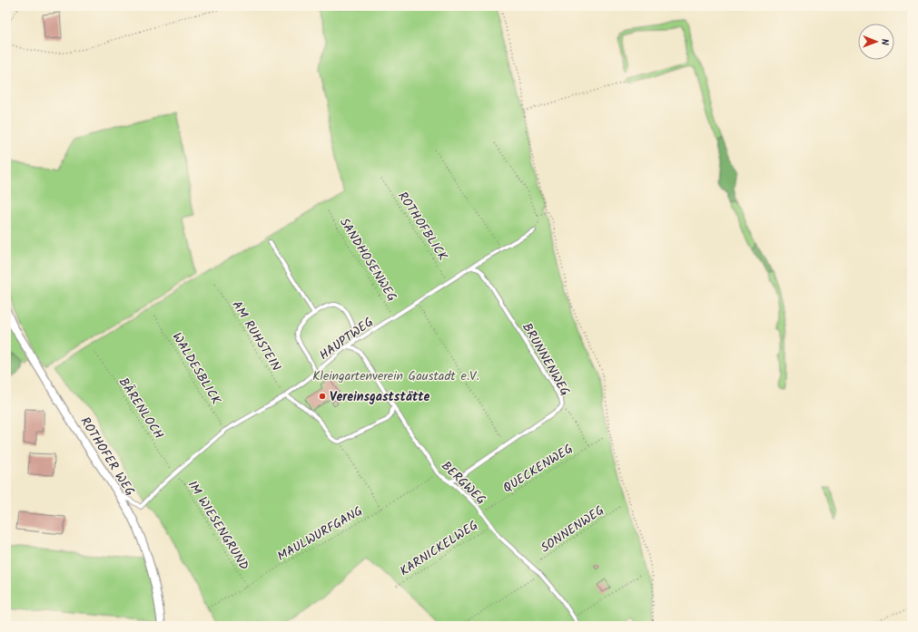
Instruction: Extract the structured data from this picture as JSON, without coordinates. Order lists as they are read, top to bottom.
{
  "streets": {
    "street": ["ROTHOFER WEG"],
    "lane": ["HAUPTWEG", "BRUNNENWEG", "BERGWEG"],
    "path": [
      "ROTHOFBLICK",
      "SANDHOSENWEG",
      "AM RUHSTEIN",
      "WALDESBLICK",
      "BÄRENLOCH",
      "QUECKENWEG",
      "IM WIESENGRUND",
      "SONNENWEG",
      "MAULWURFGANG",
      "KARNICKELWEG"
    ]
  },
  "crossings": [
    ["ROTHOFBLICK", "HAUPTWEG"],
    ["SANDHOSENWEG", "HAUPTWEG"],
    ["AM RUHSTEIN", "HAUPTWEG"],
    ["HAUPTWEG", "BRUNNENWEG"],
    ["HAUPTWEG", "WALDESBLICK"],
    ["HAUPTWEG", "BÄRENLOCH"],
    ["HAUPTWEG", "ROTHOFER WEG"],
    ["HAUPTWEG", "BERGWEG"],
    ["HAUPTWEG", "IM WIESENGRUND"],
    ["BRUNNENWEG", "BERGWEG"],
    ["BÄRENLOCH", "IM WIESENGRUND"],
    ["QUECKENWEG", "BERGWEG"],
    ["BERGWEG", "SONNENWEG"],
    ["BERGWEG", "MAULWURFGANG"],
    ["BERGWEG", "KARNICKELWEG"],
    ["IM WIESENGRUND", "MAULWURFGANG"]
  ],
  "parks": ["Kleingartenverein Gaustadt e.V."],
  "places": ["Vereinsgaststätte"],
  "north": "right"
}
